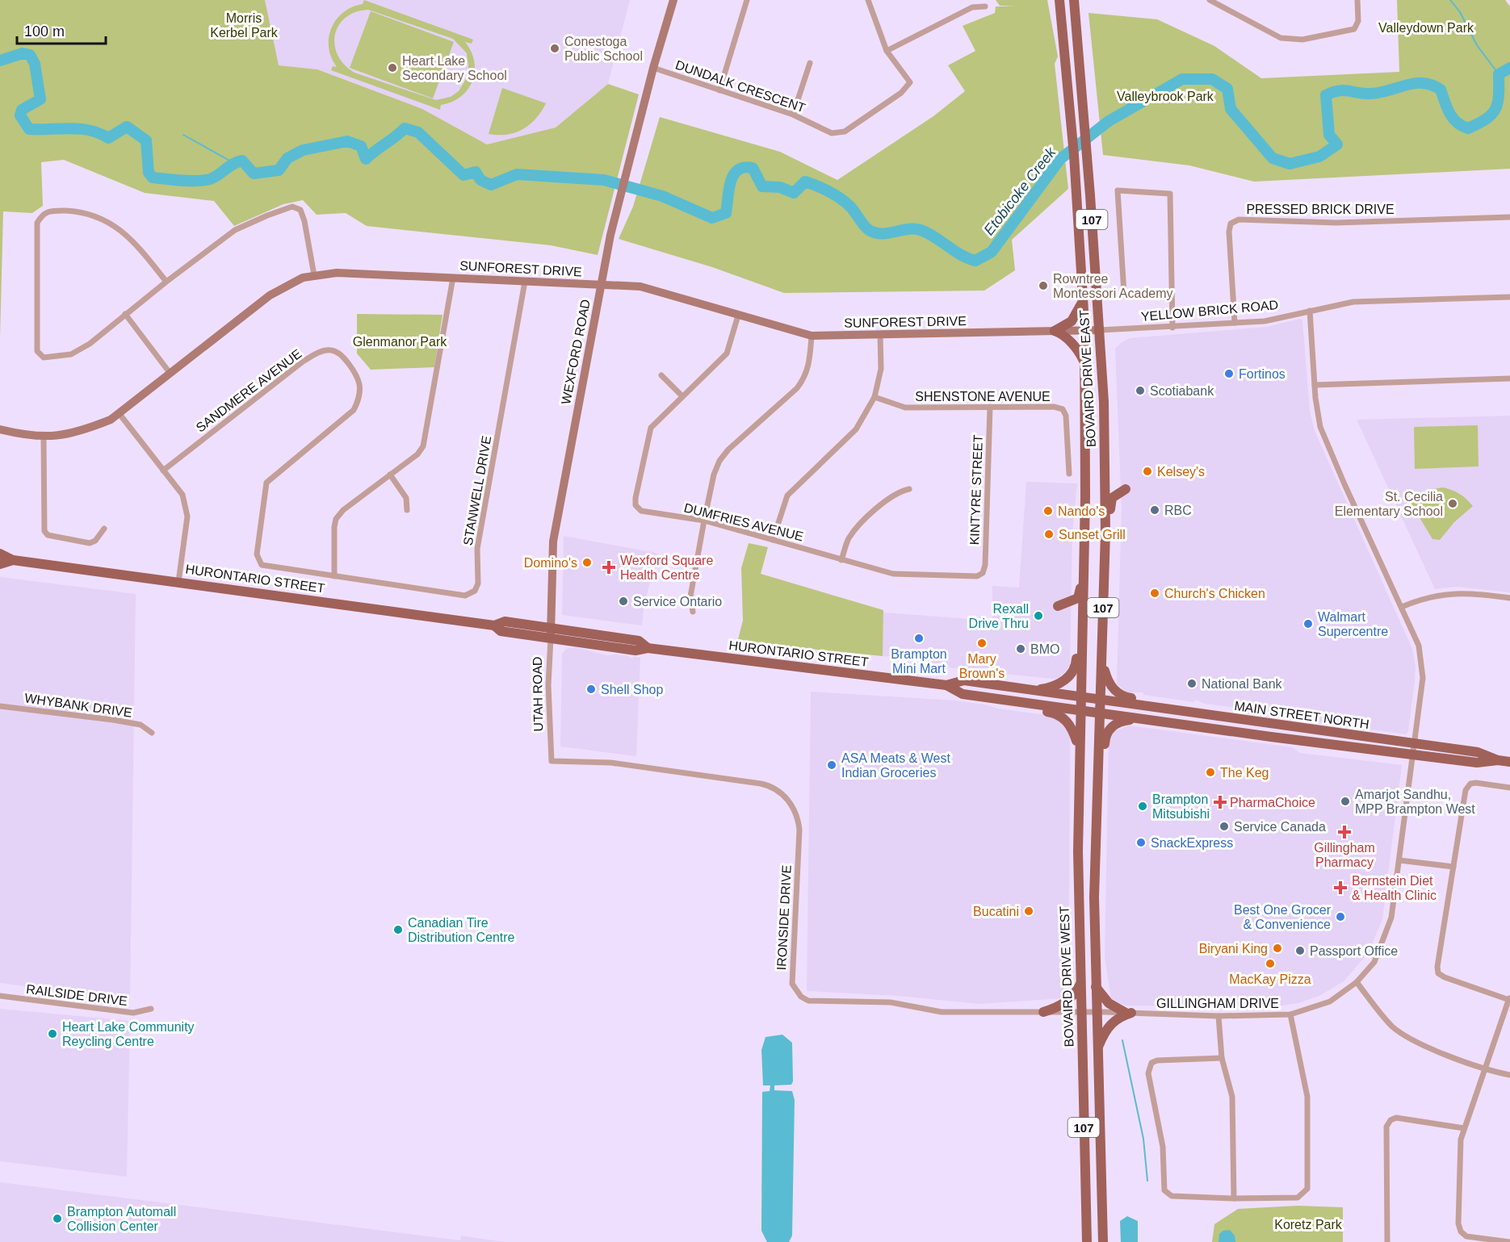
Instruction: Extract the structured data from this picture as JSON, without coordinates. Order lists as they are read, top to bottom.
{
  "streets": {
    "main road": [
      "107",
      "BOVAIRD DRIVE EAST",
      "HURONTARIO STREET",
      "MAIN STREET NORTH",
      "BOVAIRD DRIVE WEST"
    ],
    "street": [
      "DUNDALK CRESCENT",
      "PRESSED BRICK DRIVE",
      "SUNFOREST DRIVE",
      "YELLOW BRICK ROAD",
      "WEXFORD ROAD",
      "SANDMERE AVENUE",
      "SHENSTONE AVENUE",
      "KINTYRE STREET",
      "STANWELL DRIVE",
      "DUMFRIES AVENUE",
      "UTAH ROAD",
      "WHYBANK DRIVE",
      "IRONSIDE DRIVE",
      "RAILSIDE DRIVE",
      "GILLINGHAM DRIVE"
    ]
  },
  "crossings": [
    ["DUNDALK CRESCENT", "WEXFORD ROAD"],
    ["PRESSED BRICK DRIVE", "YELLOW BRICK ROAD"],
    ["107", "BOVAIRD DRIVE EAST"],
    ["107", "HURONTARIO STREET"],
    ["107", "MAIN STREET NORTH"],
    ["107", "BOVAIRD DRIVE WEST"],
    ["107", "GILLINGHAM DRIVE"],
    ["SUNFOREST DRIVE", "YELLOW BRICK ROAD"],
    ["SUNFOREST DRIVE", "WEXFORD ROAD"],
    ["SUNFOREST DRIVE", "BOVAIRD DRIVE EAST"],
    ["SUNFOREST DRIVE", "STANWELL DRIVE"],
    ["SUNFOREST DRIVE", "DUMFRIES AVENUE"],
    ["YELLOW BRICK ROAD", "BOVAIRD DRIVE EAST"],
    ["YELLOW BRICK ROAD", "GILLINGHAM DRIVE"],
    ["WEXFORD ROAD", "HURONTARIO STREET"],
    ["WEXFORD ROAD", "UTAH ROAD"],
    ["BOVAIRD DRIVE EAST", "HURONTARIO STREET"],
    ["BOVAIRD DRIVE EAST", "MAIN STREET NORTH"],
    ["SANDMERE AVENUE", "STANWELL DRIVE"],
    ["SHENSTONE AVENUE", "KINTYRE STREET"],
    ["KINTYRE STREET", "DUMFRIES AVENUE"],
    ["HURONTARIO STREET", "UTAH ROAD"],
    ["HURONTARIO STREET", "MAIN STREET NORTH"],
    ["HURONTARIO STREET", "BOVAIRD DRIVE WEST"],
    ["UTAH ROAD", "IRONSIDE DRIVE"],
    ["MAIN STREET NORTH", "GILLINGHAM DRIVE"],
    ["IRONSIDE DRIVE", "BOVAIRD DRIVE WEST"],
    ["IRONSIDE DRIVE", "GILLINGHAM DRIVE"],
    ["BOVAIRD DRIVE WEST", "GILLINGHAM DRIVE"]
  ],
  "water": ["Etobicoke Creek"],
  "parks": [
    "Morris Kerbel Park",
    "Valleydown Park",
    "Valleybrook Park",
    "Glenmanor Park",
    "Koretz Park"
  ],
  "places": {
    "other": [
      "Conestoga Public School",
      "Heart Lake Secondary School",
      "Rowntree Montessori Academy",
      "Fortinos",
      "Scotiabank",
      "Kelsey's",
      "St. Cecilia Elementary School",
      "RBC",
      "Nando's",
      "Sunset Grill",
      "Domino's",
      "Church's Chicken",
      "Service Ontario",
      "Rexall Drive Thru",
      "Walmart Supercentre",
      "Brampton Mini Mart",
      "Mary Brown's",
      "BMO",
      "National Bank",
      "Shell Shop",
      "ASA Meats & West Indian Groceries",
      "The Keg",
      "Amarjot Sandhu, MPP Brampton West",
      "Brampton Mitsubishi",
      "Service Canada",
      "SnackExpress",
      "Bucatini",
      "Best One Grocer & Convenience",
      "Canadian Tire Distribution Centre",
      "Biryani King",
      "Passport Office",
      "MacKay Pizza",
      "Heart Lake Community Reycling Centre",
      "Brampton Automall Collision Center"
    ],
    "health": [
      "Wexford Square Health Centre",
      "PharmaChoice",
      "Gillingham Pharmacy",
      "Bernstein Diet & Health Clinic"
    ]
  },
  "scale_bar": "100 m"
}
